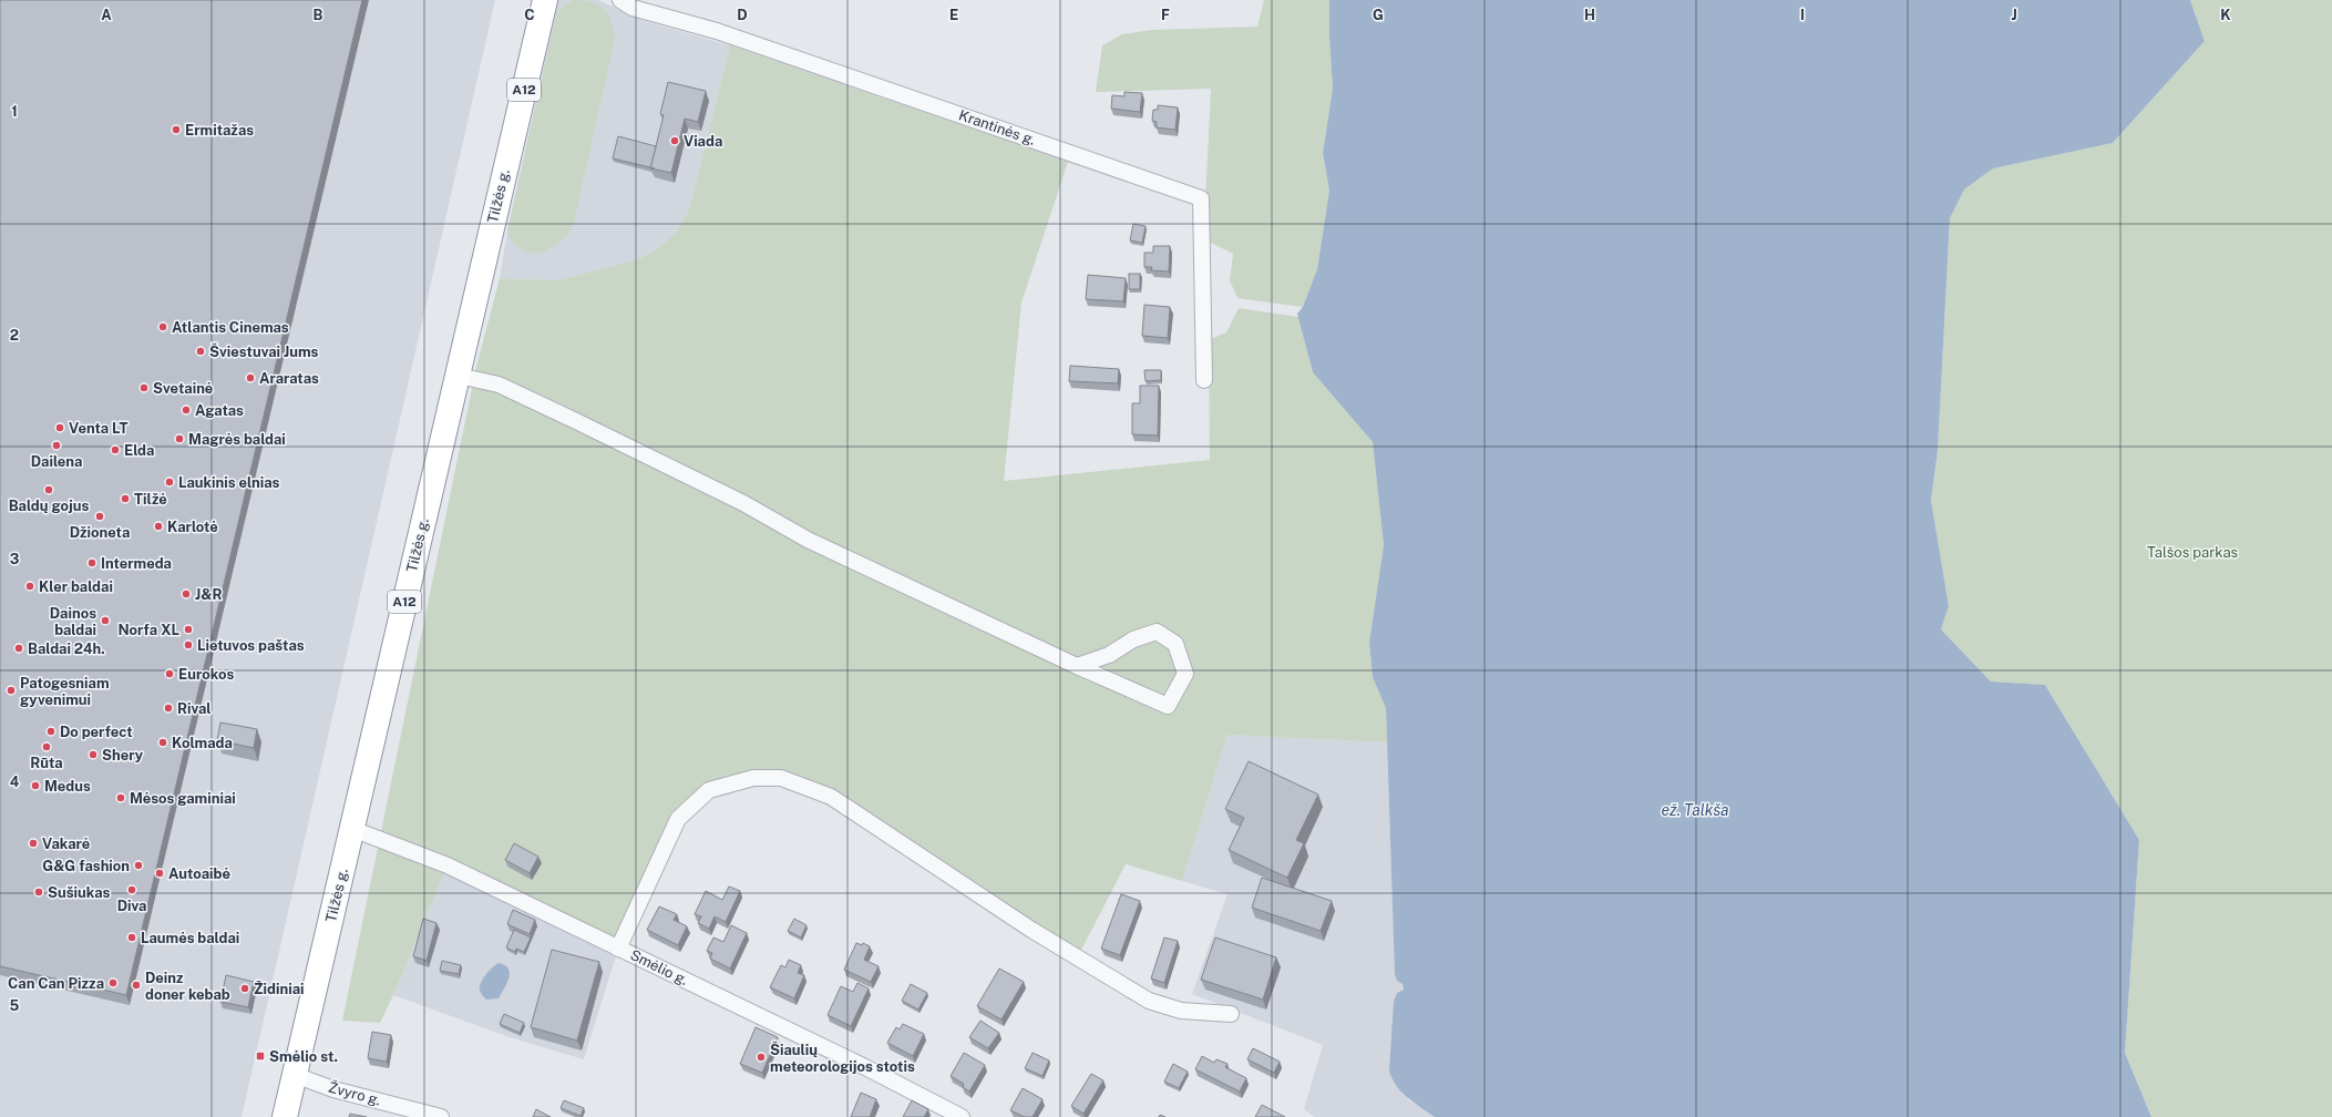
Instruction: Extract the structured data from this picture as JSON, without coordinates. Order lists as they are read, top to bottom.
{
  "streets": {
    "highway": ["A12", "Tilžės g."],
    "street": ["Krantinės g.", "Smėlio g.", "Žvyro g."]
  },
  "crossings": [
    ["Tilžės g.", "Smėlio g."],
    ["Tilžės g.", "Žvyro g."]
  ],
  "water": ["ež. Talkša"],
  "parks": ["Talšos parkas"],
  "places": {
    "other": [
      "Ermitažas",
      "Viada",
      "Atlantis Cinemas",
      "Šviestuvai Jums",
      "Araratas",
      "Svetainė",
      "Agatas",
      "Venta LT",
      "Magrės baldai",
      "Dailena",
      "Elda",
      "Laukinis elnias",
      "Baldų gojus",
      "Tilžė",
      "Džioneta",
      "Karlotė",
      "Intermeda",
      "Kler baldai",
      "J&R",
      "Dainos baldai",
      "Norfa XL",
      "Lietuvos paštas",
      "Baldai 24h.",
      "Eurokos",
      "Patogesniam gyvenimui",
      "Rival",
      "Do perfect",
      "Kolmada",
      "Rūta",
      "Shery",
      "Medus",
      "Mėsos gaminiai",
      "Vakarė",
      "G&G fashion",
      "Autoaibė",
      "Diva",
      "Sušiukas",
      "Laumės baldai",
      "Can Can Pizza",
      "Deinz doner kebab",
      "Židiniai",
      "Šiaulių meteorologijos stotis"
    ],
    "transit": ["Smėlio st."]
  },
  "grid": {
    "columns": [
      "A",
      "B",
      "C",
      "D",
      "E",
      "F",
      "G",
      "H",
      "I",
      "J",
      "K"
    ],
    "rows": [
      "1",
      "2",
      "3",
      "4",
      "5"
    ]
  }
}
